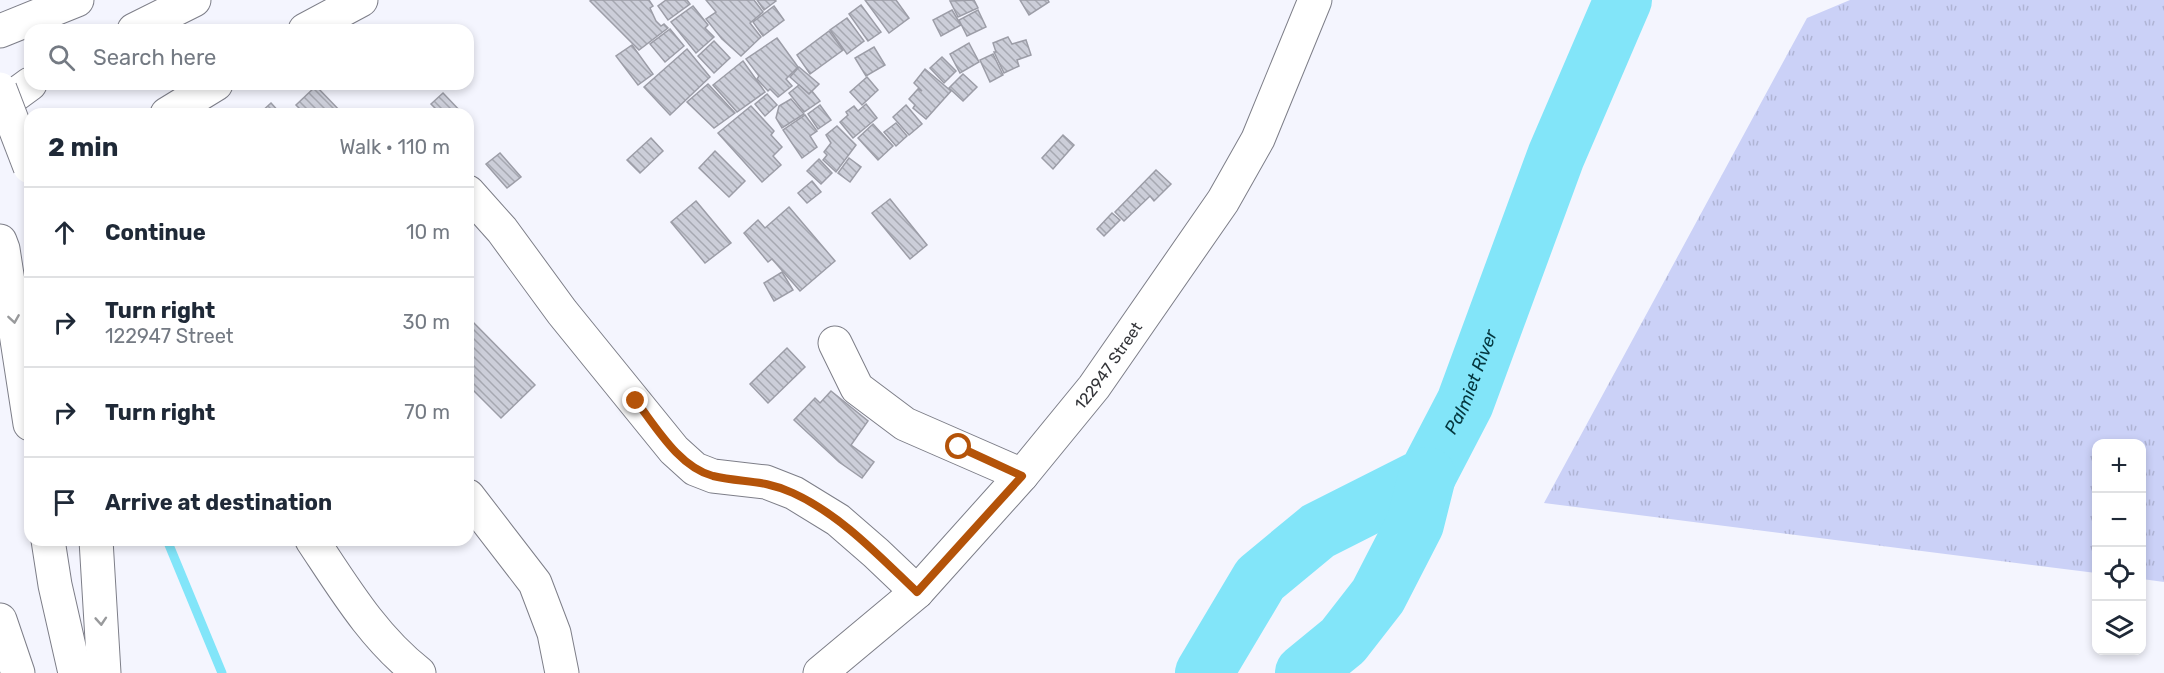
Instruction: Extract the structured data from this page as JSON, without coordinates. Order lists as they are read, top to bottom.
{
  "streets": {
    "main road": ["122947 Street"]
  },
  "water": ["Palmiet River"],
  "page": {
    "search": "Search here",
    "heading": ["2 min", "Walk · 110 m"],
    "list": [
      ["Continue", "10 m"],
      ["Turn right", "122947 Street", "30 m"],
      ["Turn right", "70 m"],
      "Arrive at destination"
    ],
    "map_buttons": ["+", "−"]
  }
}
